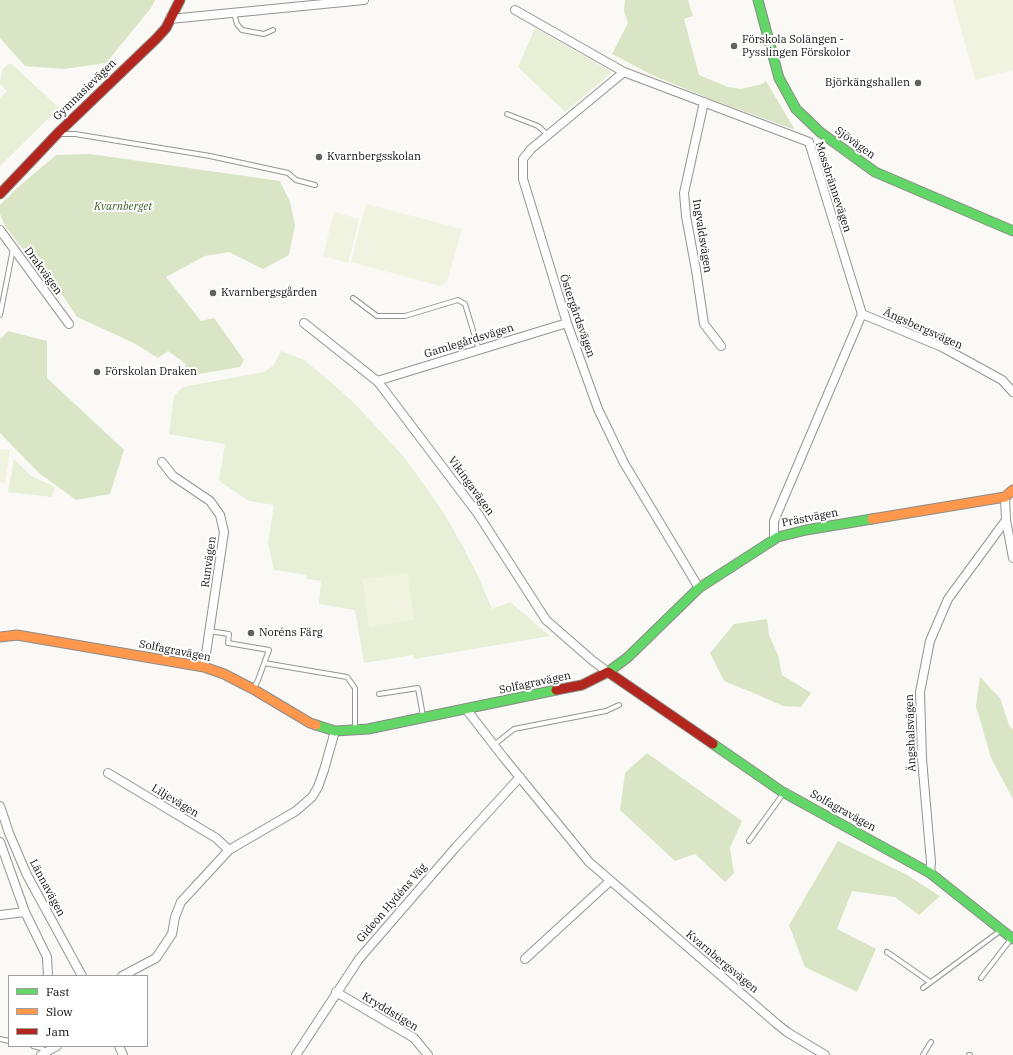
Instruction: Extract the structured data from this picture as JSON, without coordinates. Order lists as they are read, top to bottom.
{
  "streets": {
    "street": [
      "Gymnasievägen",
      "Sjövägen",
      "Mossbrännevägen",
      "Ingvaldsvägen",
      "Drakvägen",
      "Östergårdsvägen",
      "Ängsbergsvägen",
      "Gamlegårdsvägen",
      "Vikingavägen",
      "Prästvägen",
      "Runvägen",
      "Solfagravägen",
      "Ängshalsvägen",
      "Liljevägen",
      "Lännavägen",
      "Gideon Hydéns Väg",
      "Kvarnbergsvägen",
      "Kryddstigen"
    ]
  },
  "crossings": [
    ["Mossbrännevägen", "Ingvaldsvägen"],
    ["Mossbrännevägen", "Östergårdsvägen"],
    ["Mossbrännevägen", "Ängsbergsvägen"],
    ["Östergårdsvägen", "Gamlegårdsvägen"],
    ["Östergårdsvägen", "Prästvägen"],
    ["Gamlegårdsvägen", "Vikingavägen"],
    ["Vikingavägen", "Prästvägen"],
    ["Vikingavägen", "Solfagravägen"],
    ["Prästvägen", "Solfagravägen"],
    ["Runvägen", "Solfagravägen"],
    ["Solfagravägen", "Ängshalsvägen"],
    ["Solfagravägen", "Kvarnbergsvägen"],
    ["Gideon Hydéns Väg", "Kvarnbergsvägen"],
    ["Gideon Hydéns Väg", "Kryddstigen"]
  ],
  "parks": ["Kvarnberget"],
  "places": [
    "Förskola Solängen - Pysslingen Förskolor",
    "Björkängshallen",
    "Kvarnbergsskolan",
    "Kvarnbergsgården",
    "Förskolan Draken",
    "Noréns Färg"
  ],
  "legend": ["Fast", "Slow", "Jam"]
}
